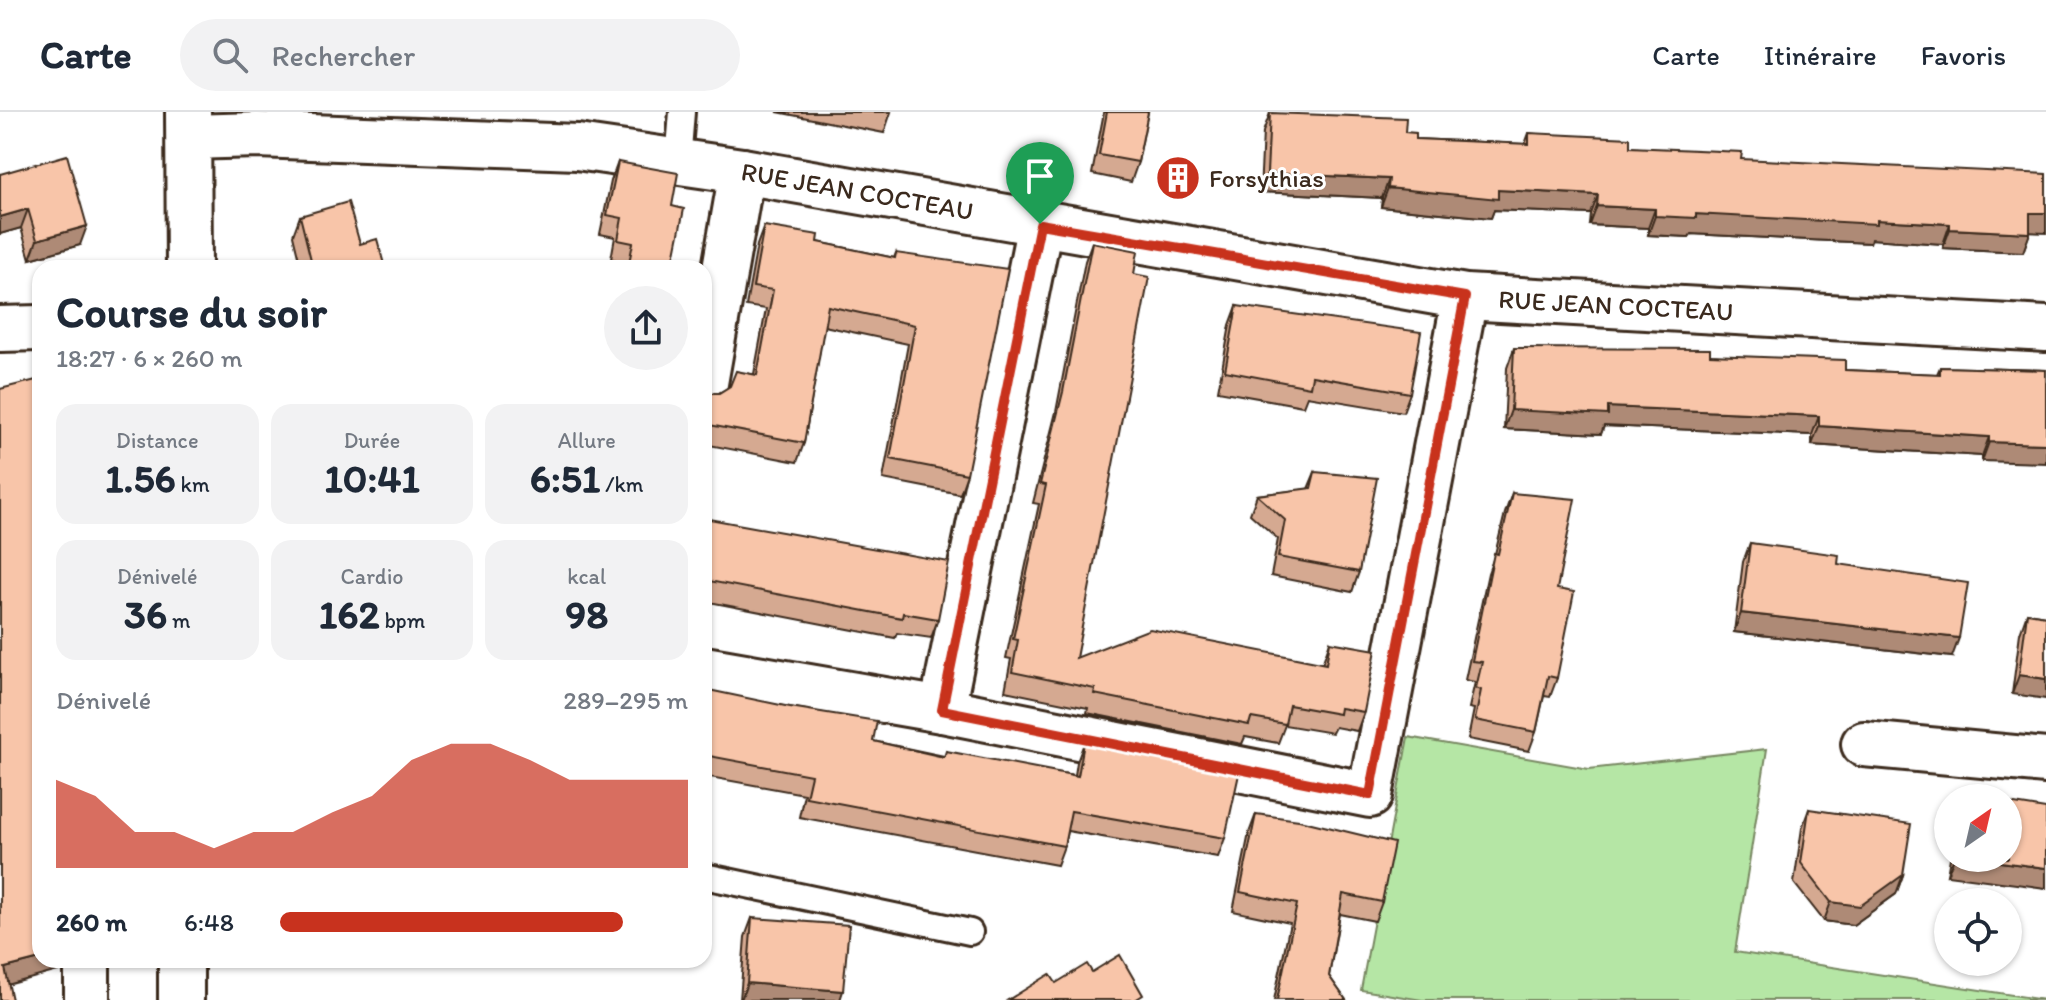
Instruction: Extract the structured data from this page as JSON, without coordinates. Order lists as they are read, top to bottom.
{
  "streets": {
    "street": ["RUE JEAN COCTEAU"]
  },
  "places": {
    "building": ["Forsythias"]
  },
  "north": "top right",
  "page": {
    "header": "Carte",
    "search": "Rechercher",
    "nav": ["Carte", "Itinéraire", "Favoris"],
    "heading": ["Course du soir", "18:27 · 6 × 260 m"],
    "stats": [
      ["Distance", "1.56 km"],
      ["Durée", "10:41"],
      ["Allure", "6:51 /km"],
      ["Dénivelé", "36 m"],
      ["Cardio", "162 bpm"],
      ["kcal", "98"]
    ],
    "chart": ["Dénivelé", "289–295 m"],
    "list": [
      {
        "name": "260 m",
        "note": "6:48"
      }
    ]
  }
}
